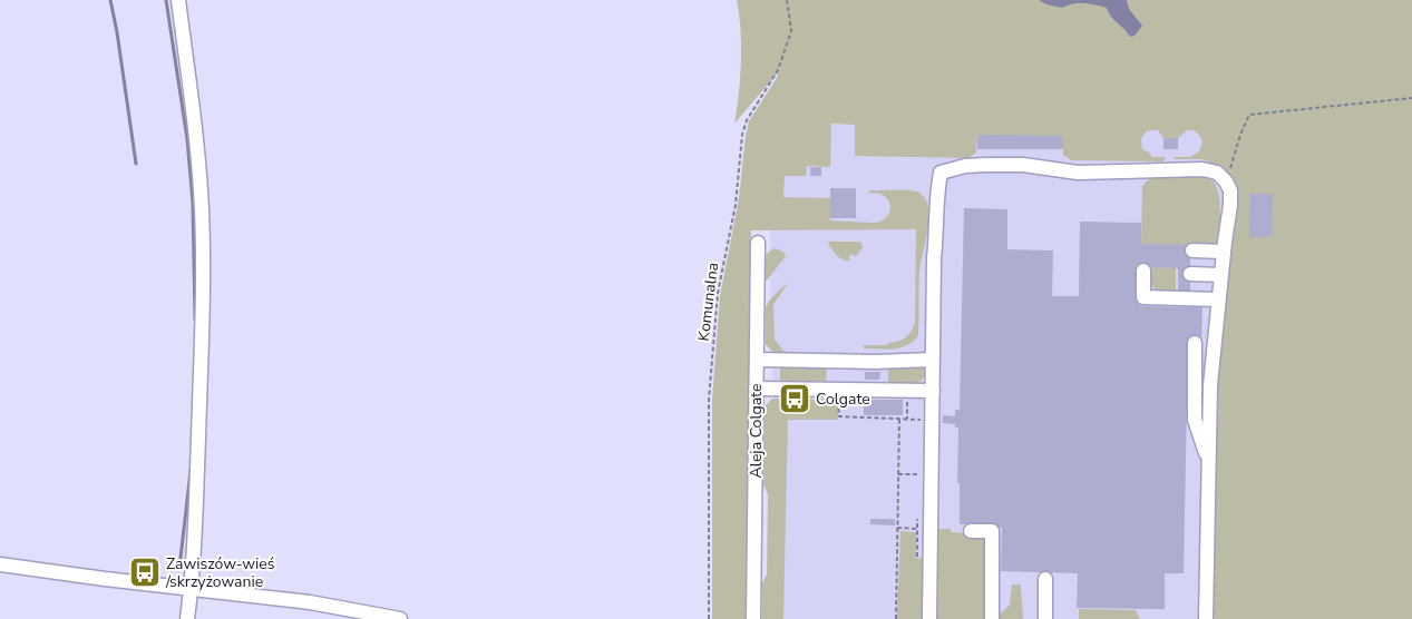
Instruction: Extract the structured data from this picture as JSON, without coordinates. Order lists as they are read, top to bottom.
{
  "streets": {
    "street": ["Aleja Colgate"],
    "path": ["Komunalna"]
  },
  "places": {
    "bus stop": ["Colgate", "Zawiszów-wieś /skrzyżowanie"]
  }
}
